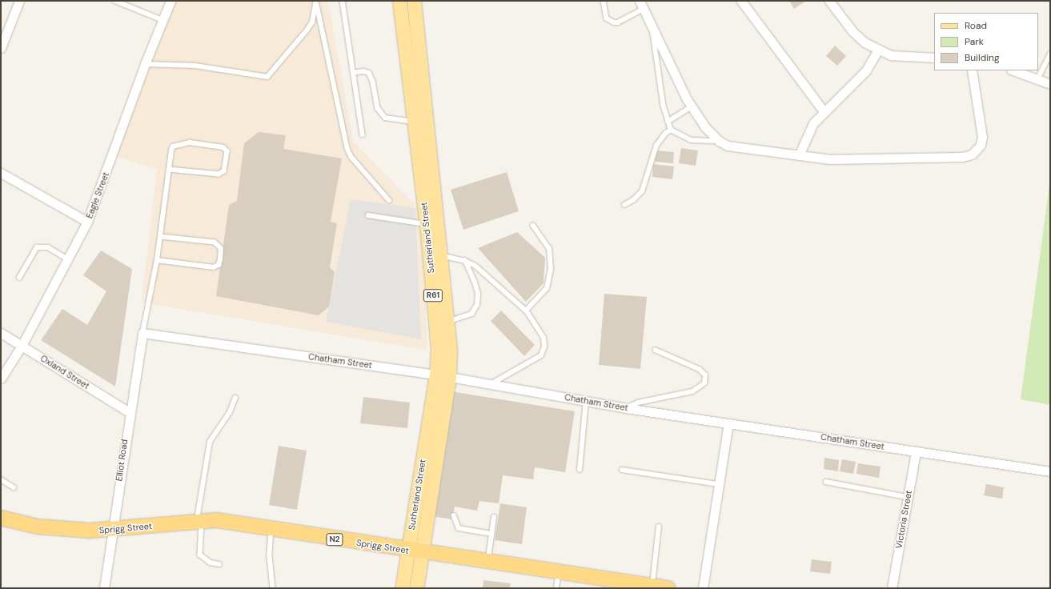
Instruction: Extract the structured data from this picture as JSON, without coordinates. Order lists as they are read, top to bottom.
{
  "streets": {
    "highway": ["Sprigg Street", "N2"],
    "main road": ["Sutherland Street", "R61"],
    "street": [
      "Eagle Street",
      "Chatham Street",
      "Oxland Street",
      "Elliot Road",
      "Victoria Street"
    ]
  },
  "crossings": [
    ["Eagle Street", "Oxland Street"],
    ["Sutherland Street", "Chatham Street"],
    ["Sutherland Street", "Sprigg Street"],
    ["Chatham Street", "Elliot Road"],
    ["Chatham Street", "Victoria Street"],
    ["Oxland Street", "Elliot Road"],
    ["Elliot Road", "Sprigg Street"]
  ],
  "legend": ["Road", "Park", "Building"]
}
